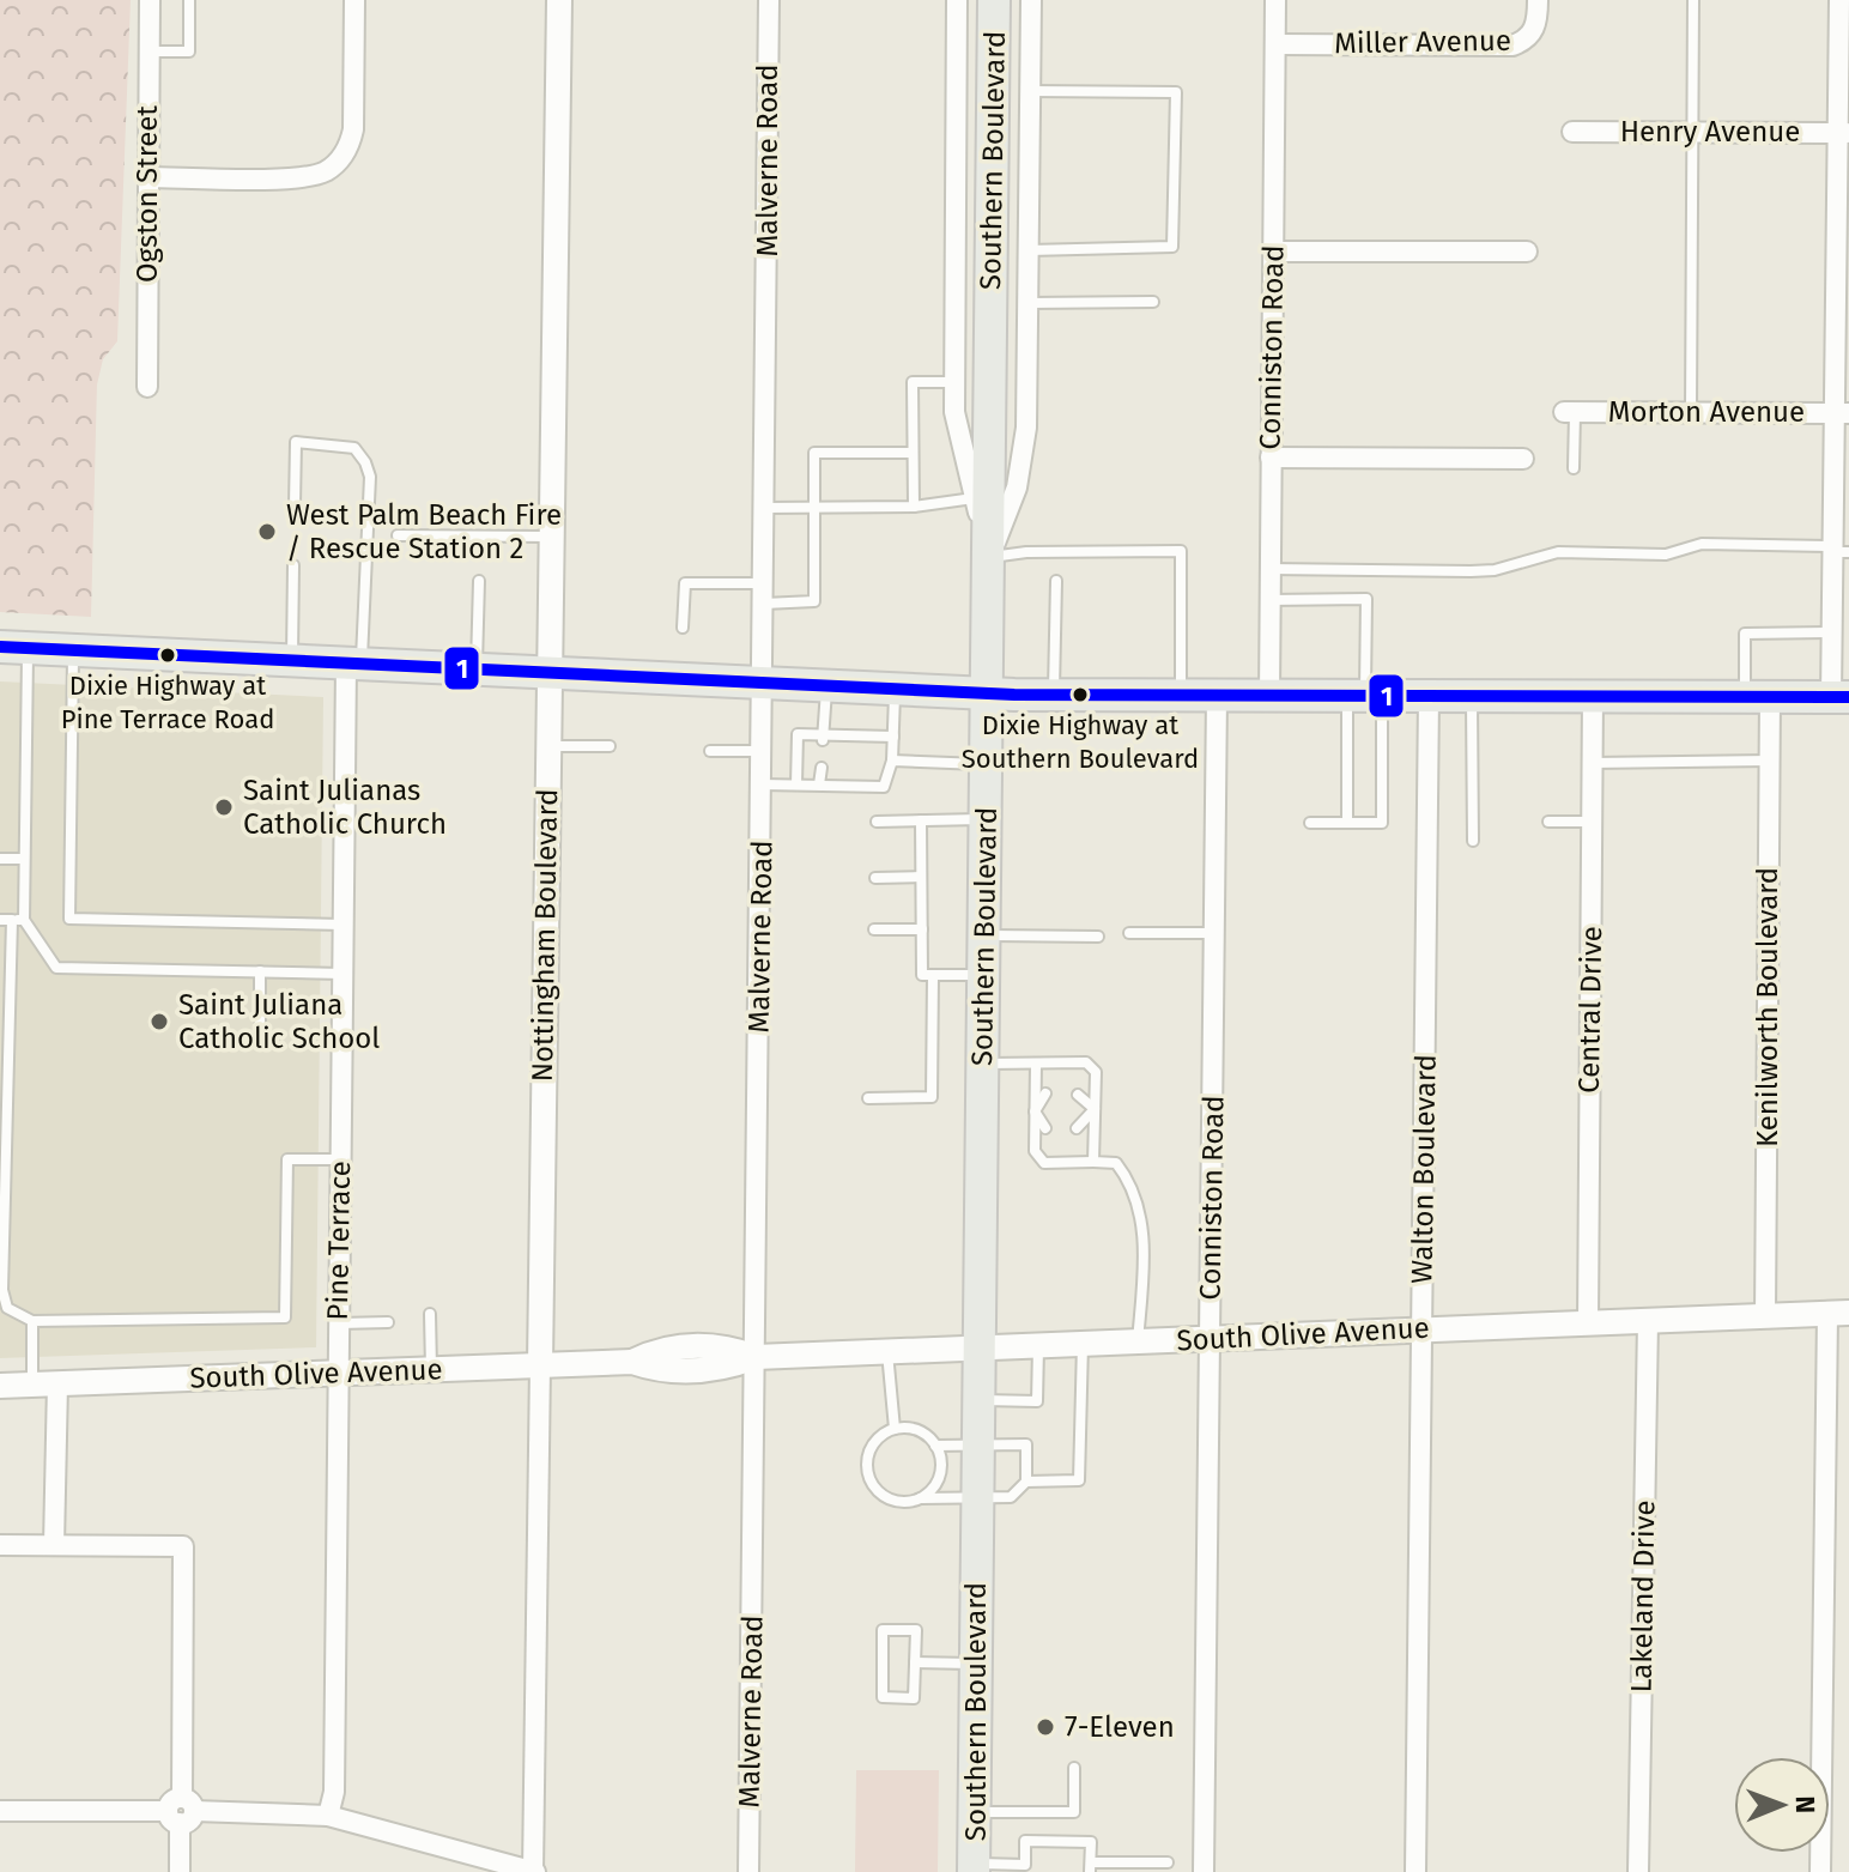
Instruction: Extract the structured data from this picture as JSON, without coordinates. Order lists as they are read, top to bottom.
{
  "streets": {
    "main road": ["Southern Boulevard"],
    "street": [
      "Miller Avenue",
      "Henry Avenue",
      "Malverne Road",
      "Ogston Street",
      "Conniston Road",
      "Morton Avenue",
      "Nottingham Boulevard",
      "Kenilworth Boulevard",
      "Central Drive",
      "Walton Boulevard",
      "Pine Terrace",
      "South Olive Avenue",
      "Lakeland Drive"
    ]
  },
  "crossings": [
    ["Miller Avenue", "Conniston Road"],
    ["Malverne Road", "South Olive Avenue"],
    ["Southern Boulevard", "South Olive Avenue"],
    ["Conniston Road", "South Olive Avenue"],
    ["Nottingham Boulevard", "South Olive Avenue"],
    ["Kenilworth Boulevard", "South Olive Avenue"],
    ["Central Drive", "South Olive Avenue"],
    ["Walton Boulevard", "South Olive Avenue"],
    ["Pine Terrace", "South Olive Avenue"],
    ["South Olive Avenue", "Lakeland Drive"]
  ],
  "places": [
    "West Palm Beach Fire / Rescue Station 2",
    "Dixie Highway at Pine Terrace Road",
    "Dixie Highway at Southern Boulevard",
    "Saint Julianas Catholic Church",
    "Saint Juliana Catholic School",
    "7-Eleven"
  ],
  "lines": ["transit line 1"],
  "north": "right"
}
